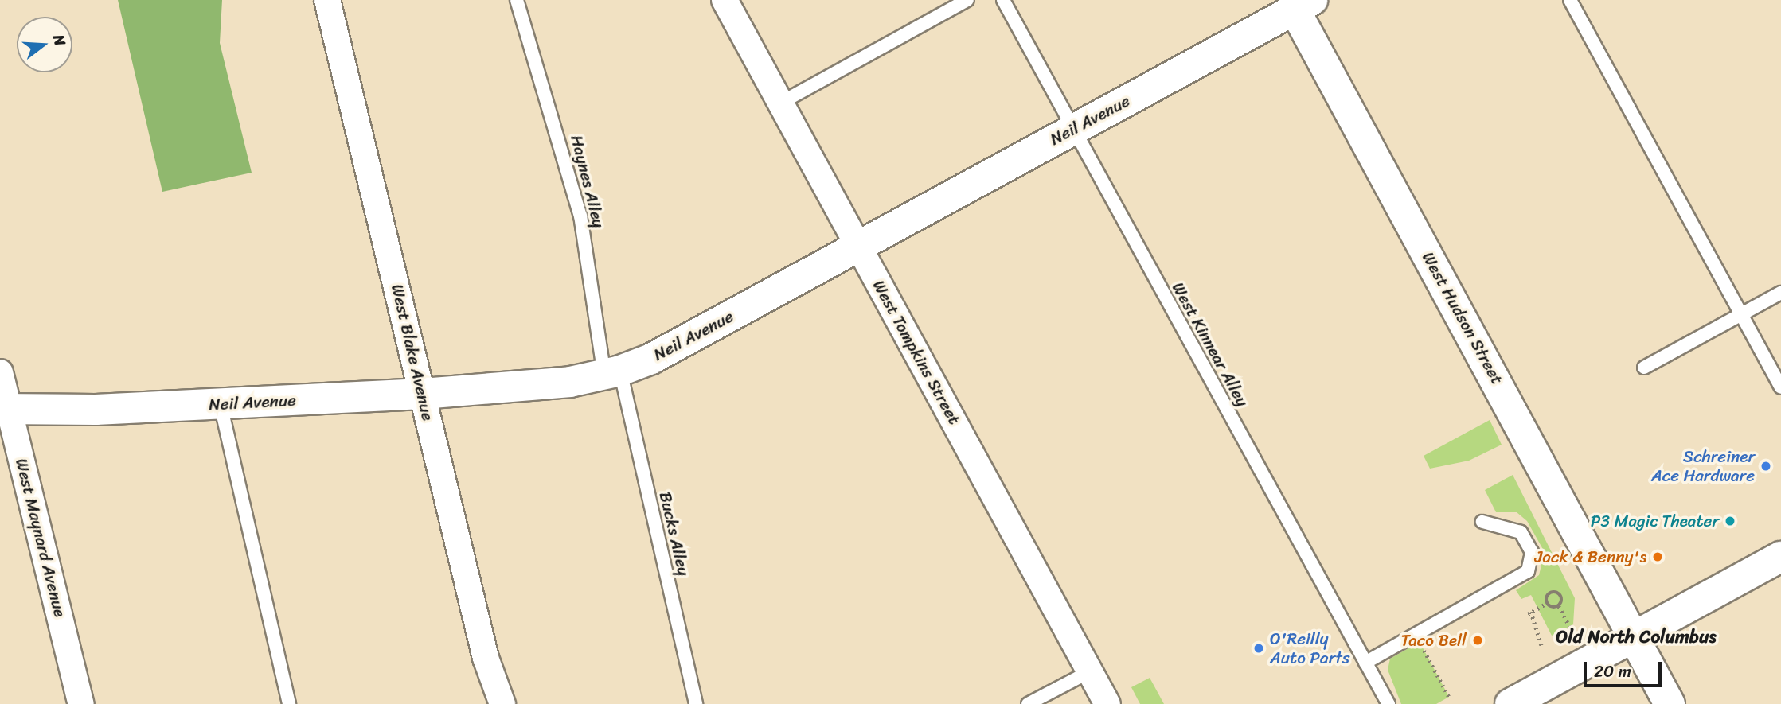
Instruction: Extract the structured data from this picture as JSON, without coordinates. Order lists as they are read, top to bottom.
{
  "streets": {
    "street": [
      "Neil Avenue",
      "West Hudson Street",
      "West Blake Avenue",
      "West Tompkins Street",
      "West Maynard Avenue"
    ],
    "lane": ["Haynes Alley", "West Kinnear Alley", "Bucks Alley"]
  },
  "crossings": [
    ["Neil Avenue", "Haynes Alley"],
    ["Neil Avenue", "West Hudson Street"],
    ["Neil Avenue", "West Kinnear Alley"],
    ["Neil Avenue", "West Blake Avenue"],
    ["Neil Avenue", "West Tompkins Street"],
    ["Neil Avenue", "Bucks Alley"],
    ["Neil Avenue", "West Maynard Avenue"],
    ["Haynes Alley", "Bucks Alley"]
  ],
  "districts": ["Old North Columbus"],
  "places": [
    "Schreiner Ace Hardware",
    "P3 Magic Theater",
    "Jack & Benny's",
    "Taco Bell",
    "O'Reilly Auto Parts"
  ],
  "scale_bar": "20 m",
  "north": "right"
}
